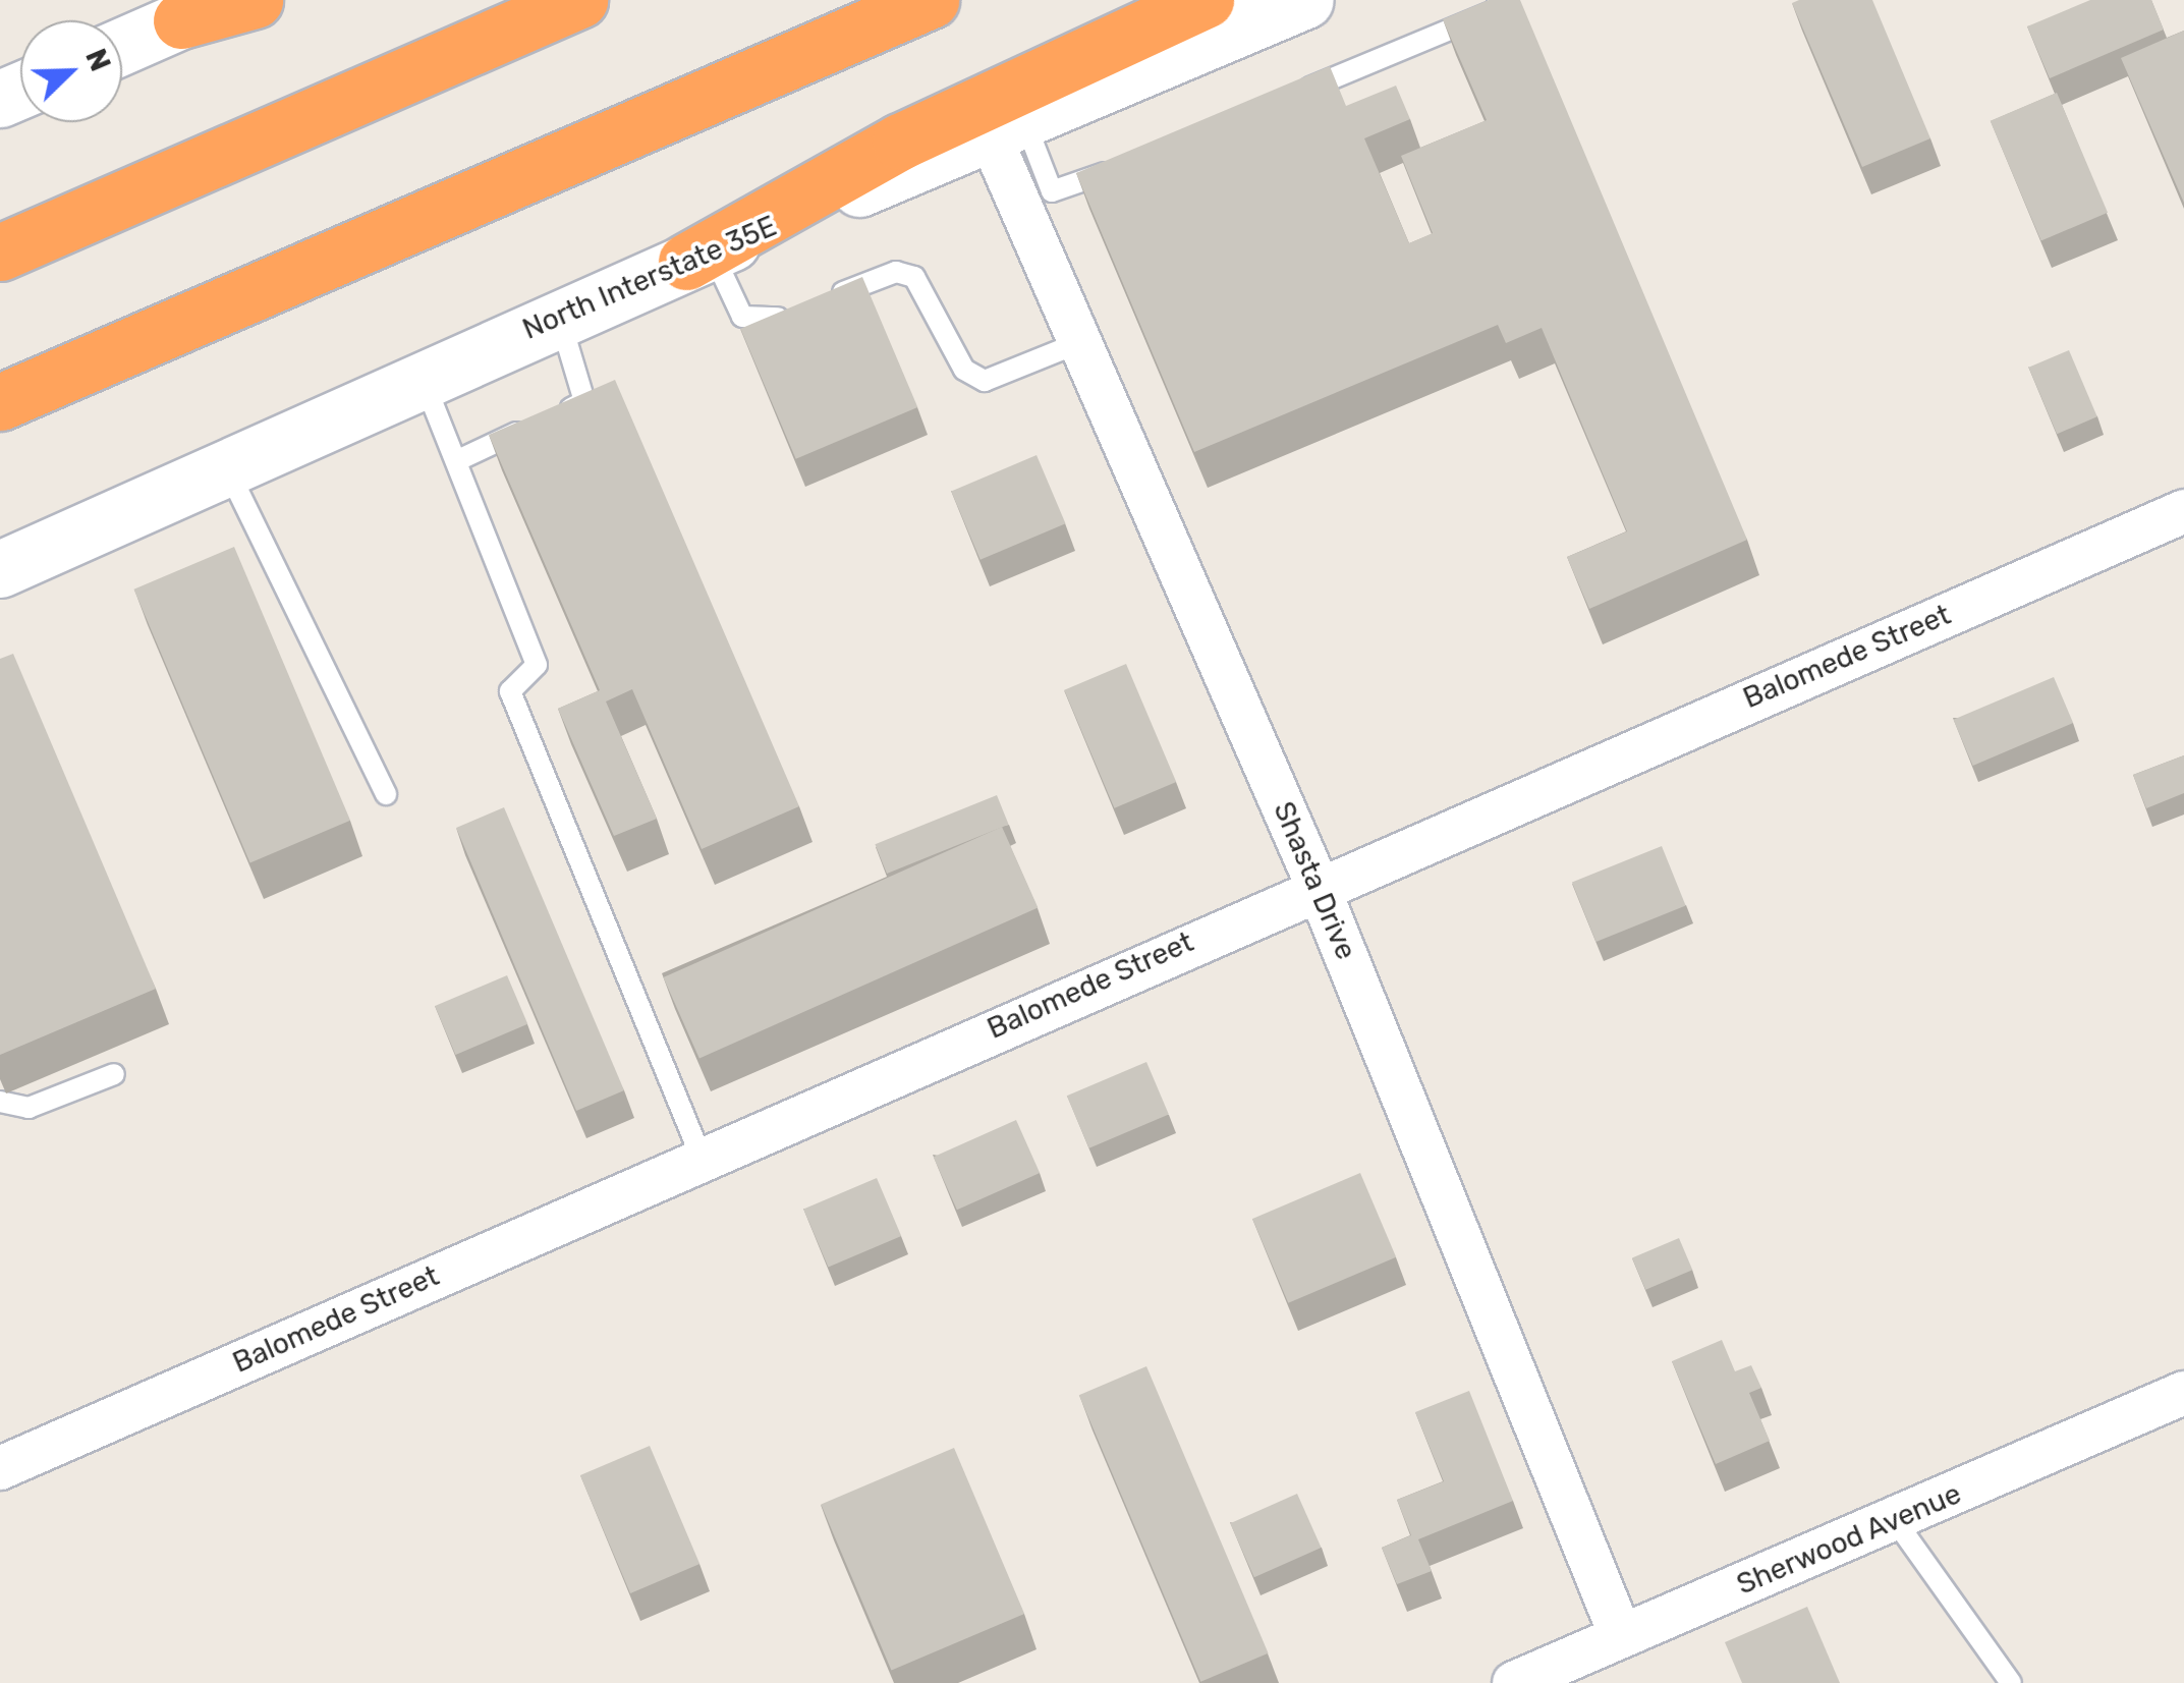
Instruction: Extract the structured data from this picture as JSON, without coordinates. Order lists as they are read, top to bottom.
{
  "streets": {
    "main road": ["North Interstate 35E"],
    "street": ["Balomede Street", "Shasta Drive", "Sherwood Avenue"]
  },
  "crossings": [
    ["North Interstate 35E", "Shasta Drive"],
    ["Balomede Street", "Shasta Drive"],
    ["Shasta Drive", "Sherwood Avenue"]
  ],
  "north": "top right"
}
